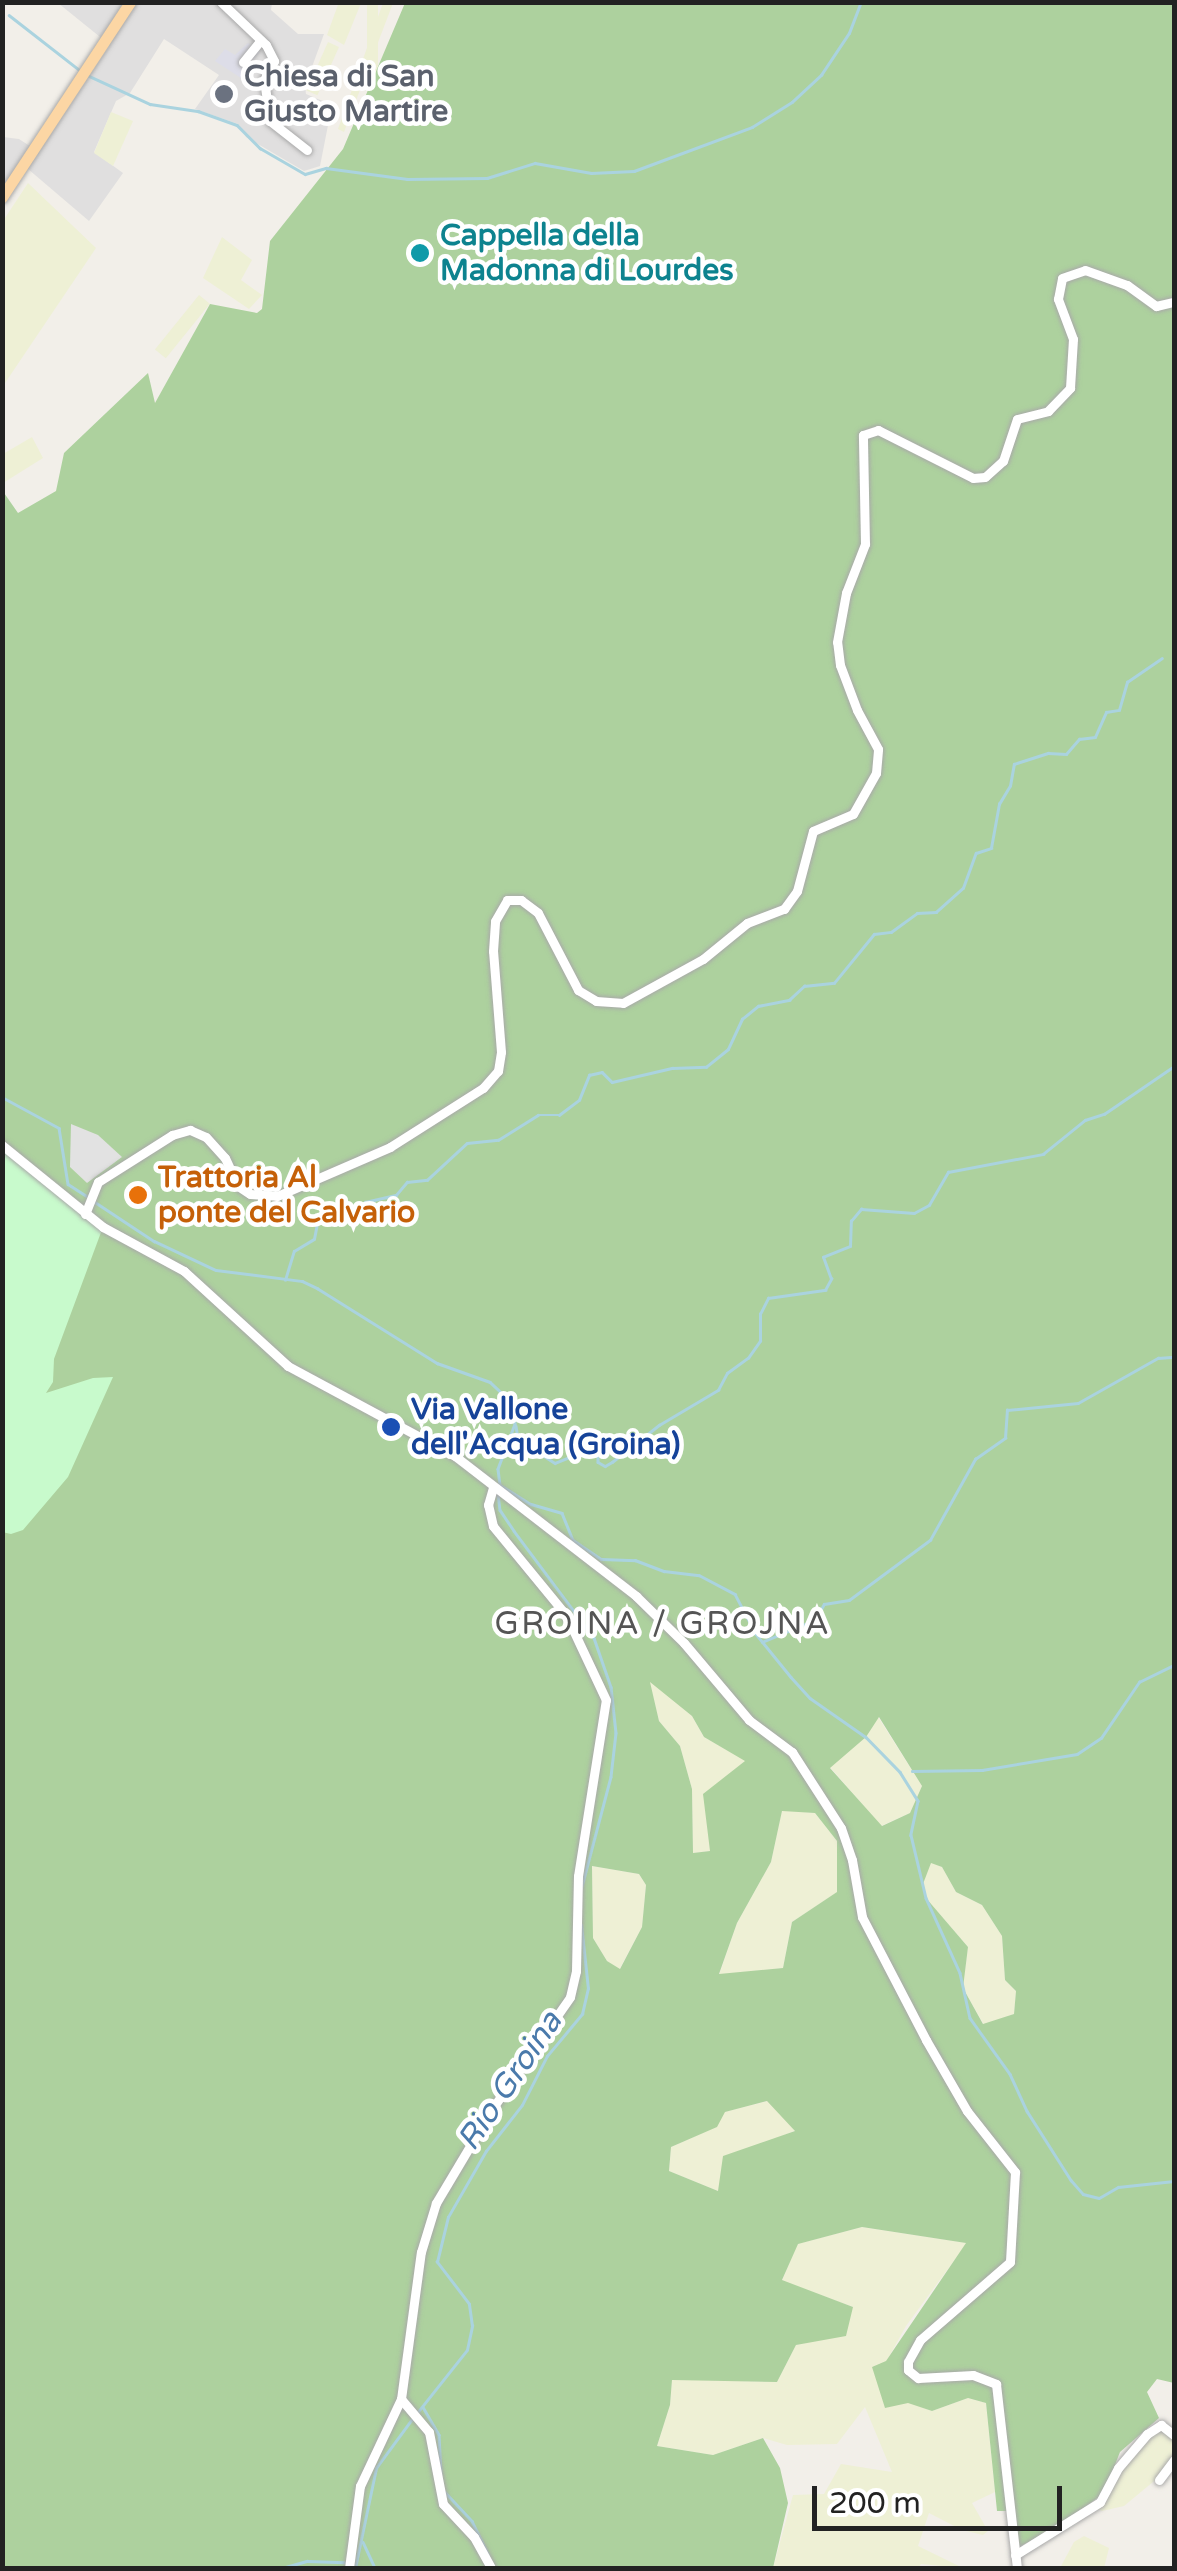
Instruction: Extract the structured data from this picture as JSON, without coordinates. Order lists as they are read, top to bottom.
{
  "districts": ["GROINA / GROJNA"],
  "water": ["Rio Groina"],
  "places": [
    "Chiesa di San Giusto Martire",
    "Cappella della Madonna di Lourdes",
    "Trattoria Al ponte del Calvario",
    "Via Vallone dell'Acqua (Groina)"
  ],
  "scale_bar": "200 m"
}
